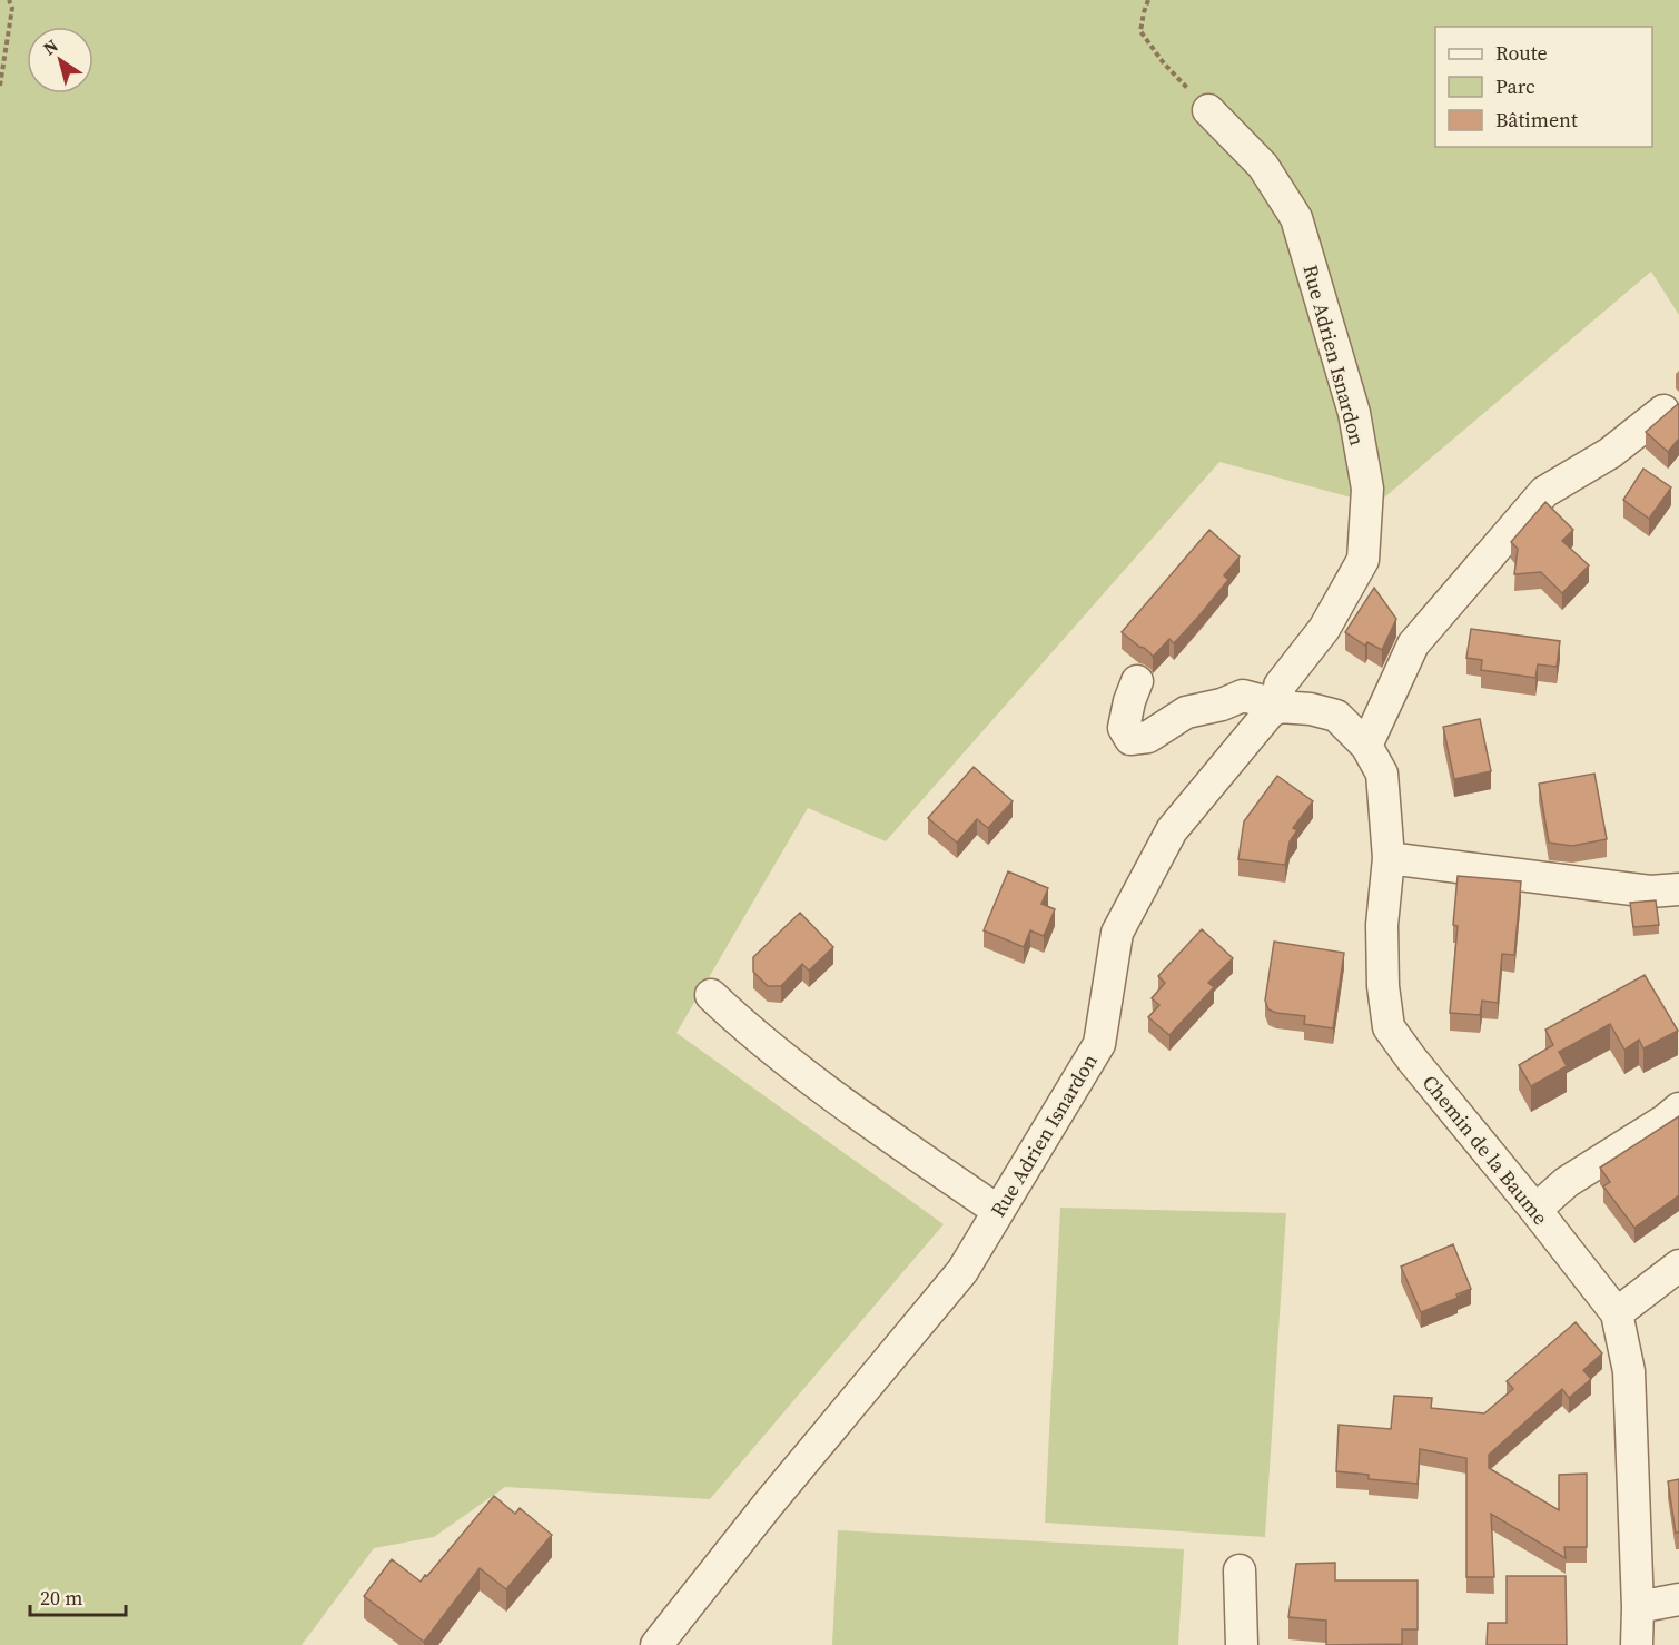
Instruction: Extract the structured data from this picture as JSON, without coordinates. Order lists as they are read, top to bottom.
{
  "streets": {
    "street": ["Rue Adrien Isnardon", "Chemin de la Baume"]
  },
  "crossings": [
    ["Rue Adrien Isnardon", "Chemin de la Baume"]
  ],
  "legend": ["Route", "Parc", "Bâtiment"],
  "scale_bar": "20 m",
  "north": "top left"
}
